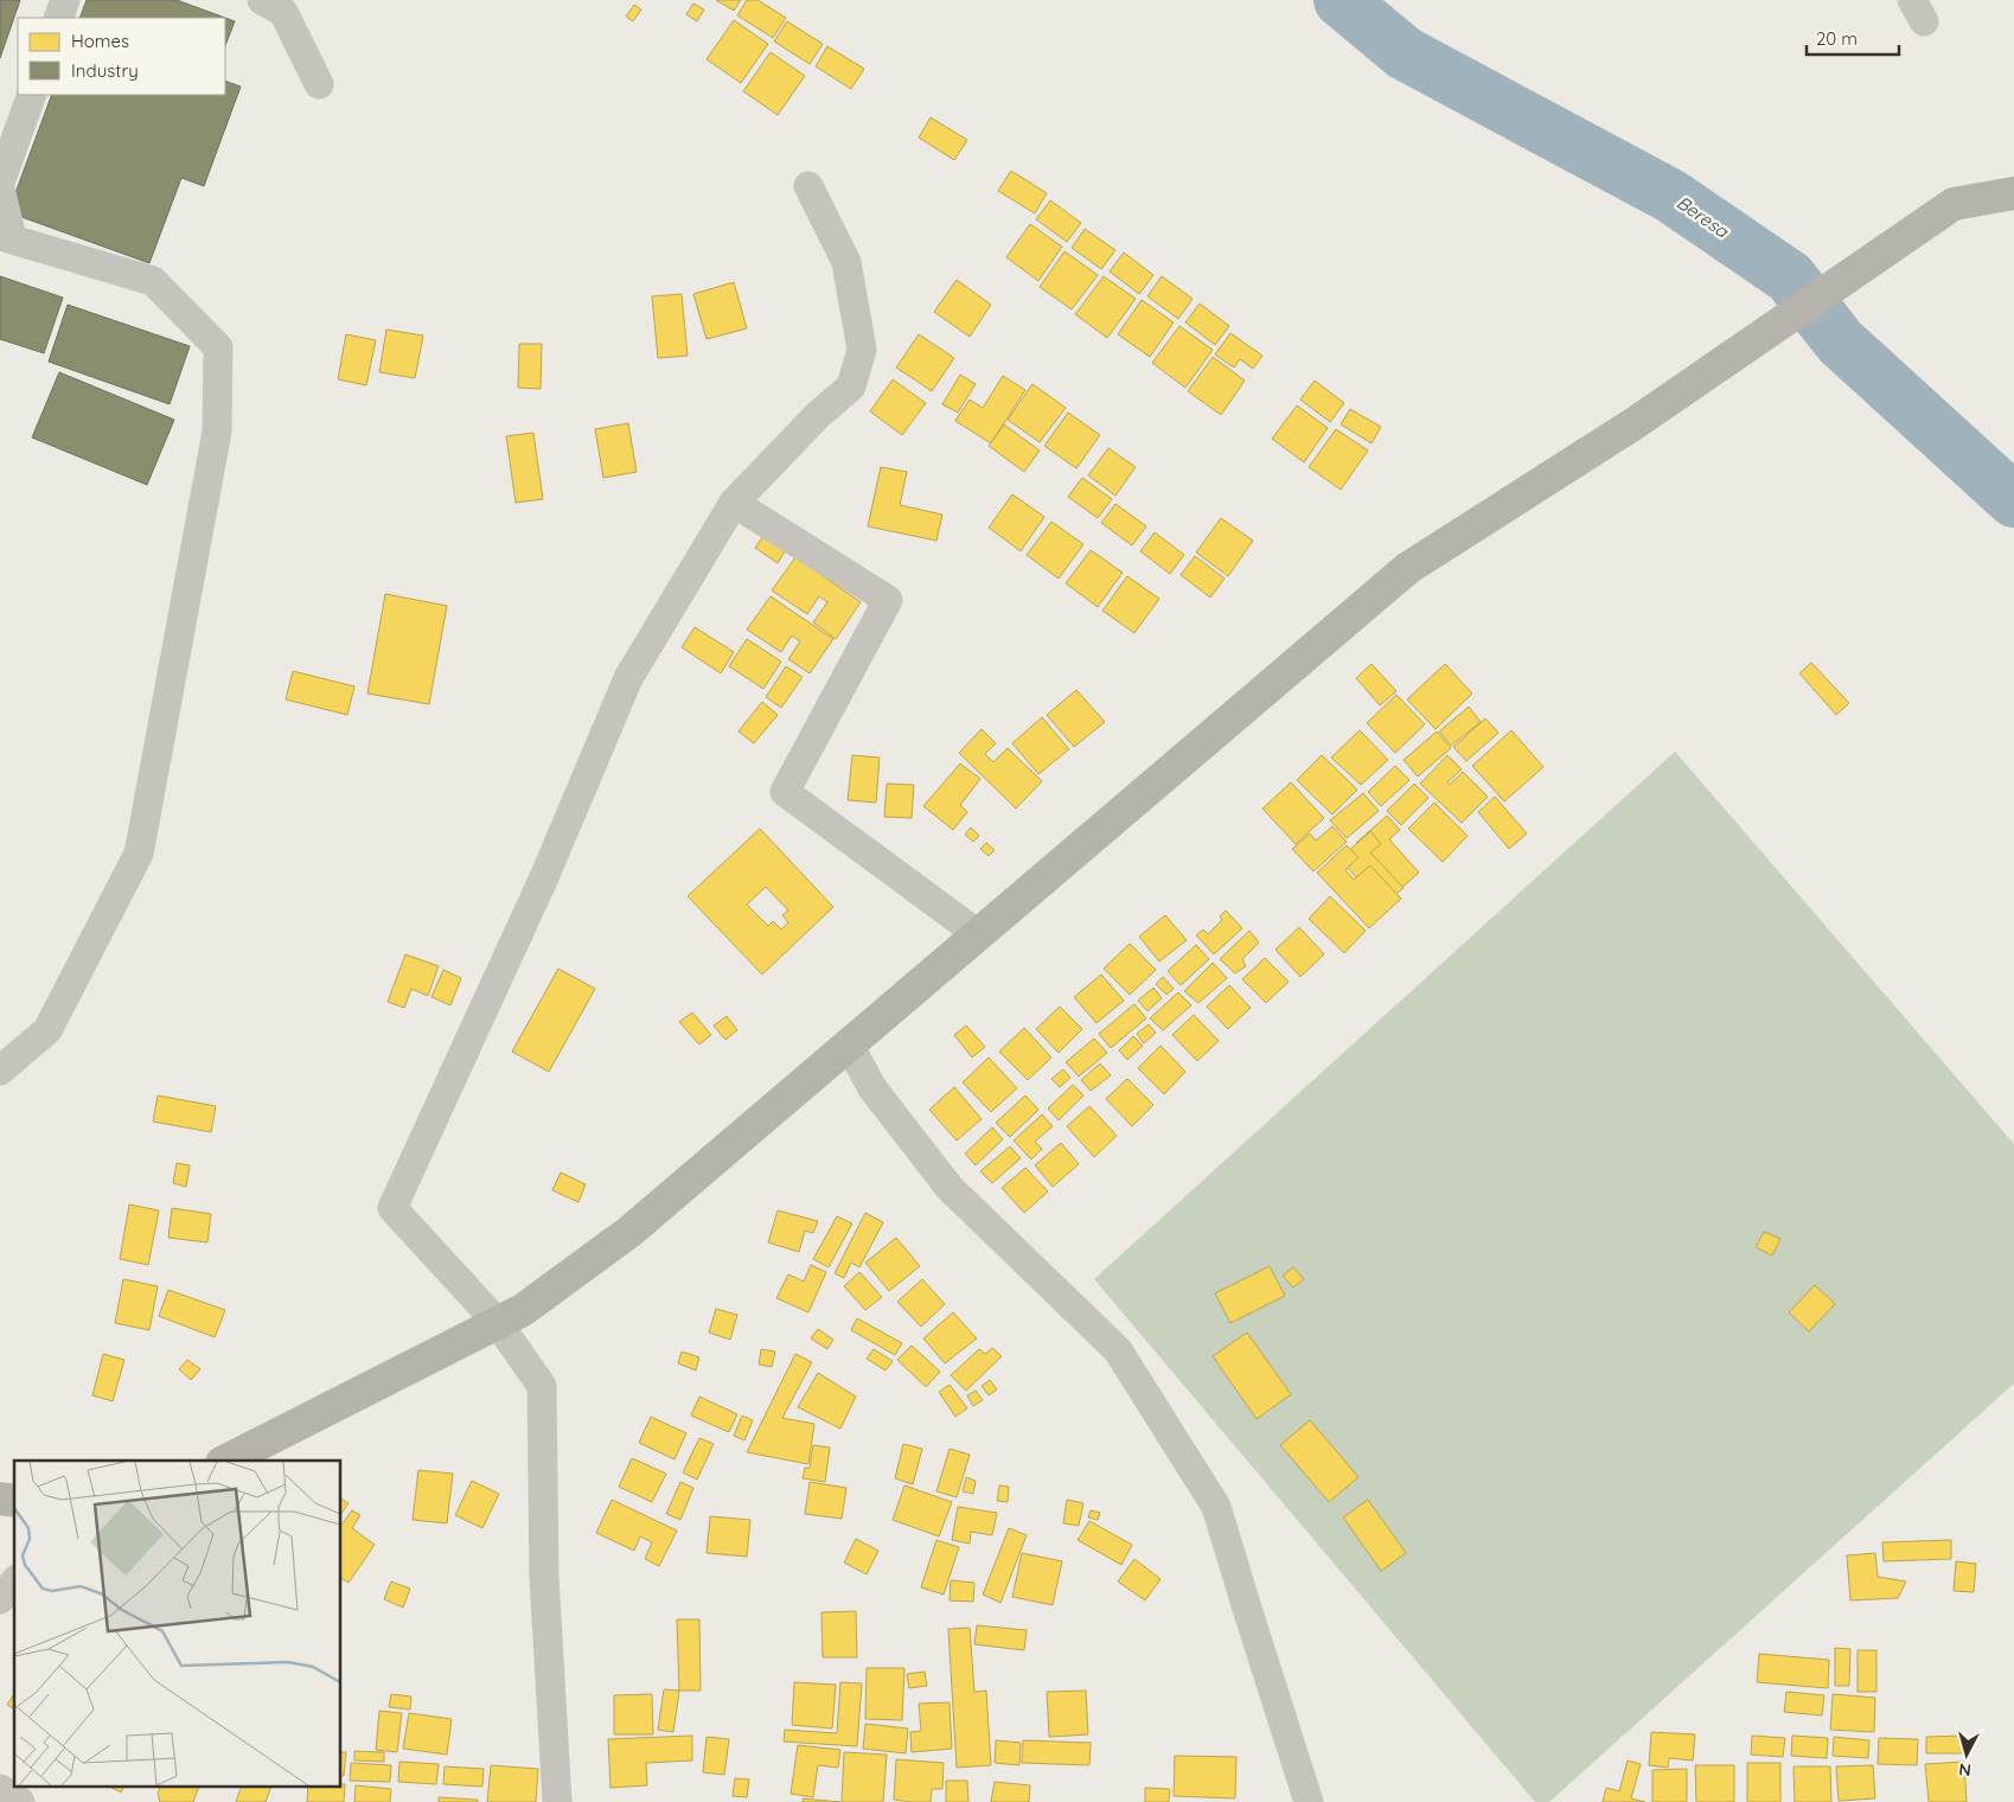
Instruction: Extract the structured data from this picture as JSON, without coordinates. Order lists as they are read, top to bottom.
{
  "water": ["Beresa"],
  "legend": ["Homes", "Industry"],
  "scale_bar": "20 m",
  "north": "bottom"
}
